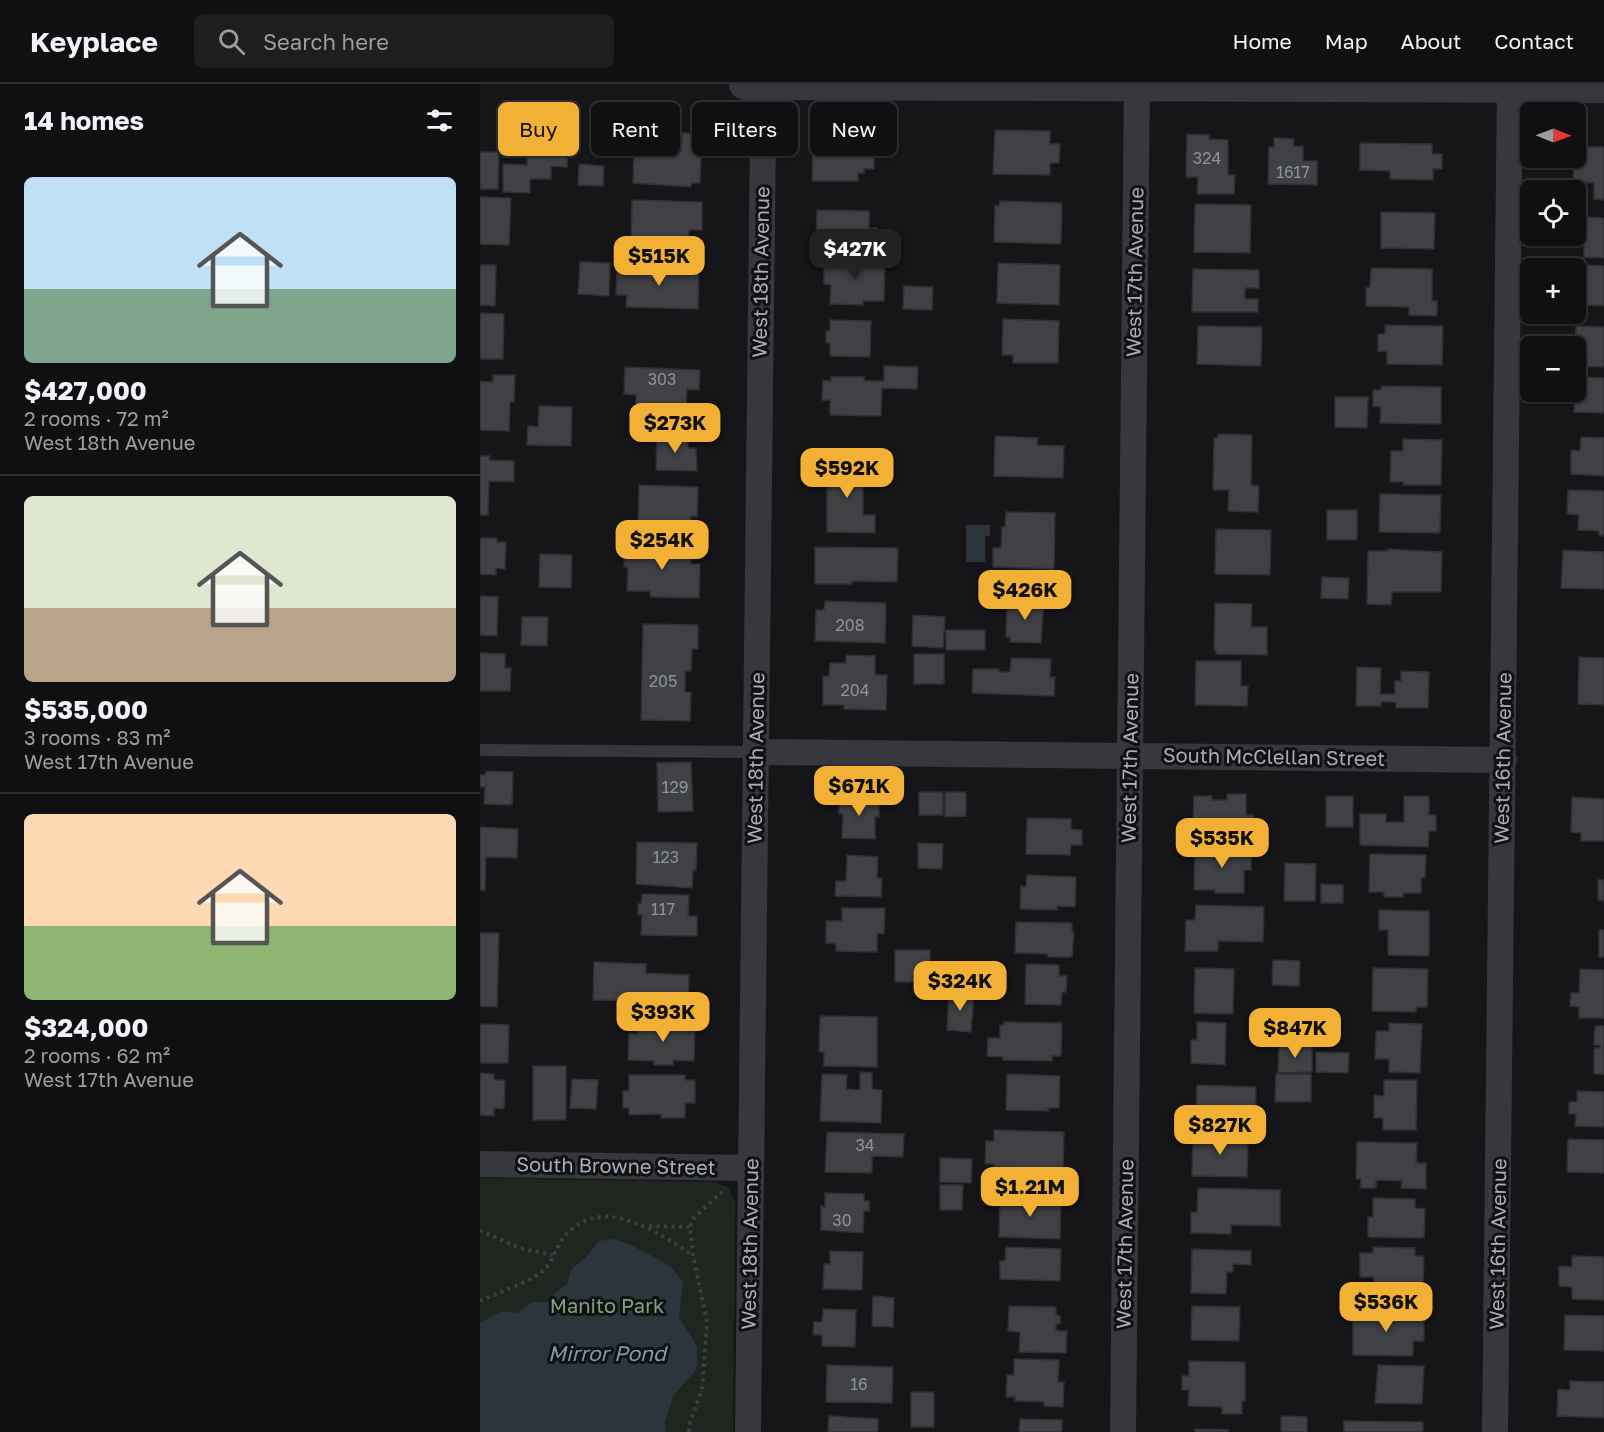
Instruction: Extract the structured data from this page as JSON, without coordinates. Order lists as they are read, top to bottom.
{
  "streets": {
    "street": [
      "West 18th Avenue",
      "West 17th Avenue",
      "South McClellan Street",
      "West 16th Avenue",
      "South Browne Street"
    ]
  },
  "crossings": [
    ["West 18th Avenue", "South McClellan Street"],
    ["West 18th Avenue", "South Browne Street"],
    ["West 17th Avenue", "South McClellan Street"],
    ["South McClellan Street", "West 16th Avenue"]
  ],
  "water": ["Mirror Pond"],
  "parks": ["Manito Park"],
  "house_numbers": [
    "324",
    "1617",
    "303",
    "208",
    "205",
    "204",
    "129",
    "123",
    "117",
    "34",
    "30",
    "16"
  ],
  "north": "right",
  "page": {
    "header": "Keyplace",
    "search": "Search here",
    "nav": [
      "Home",
      "Map",
      "About",
      "Contact"
    ],
    "heading": "14 homes",
    "map_buttons": ["+", "−"],
    "chip": [
      "Buy",
      "Rent",
      "Filters",
      "New"
    ],
    "list": [
      {
        "name": "$427,000",
        "note": "2 rooms · 72 m² · West 18th Avenue"
      },
      {
        "name": "$535,000",
        "note": "3 rooms · 83 m² · West 17th Avenue"
      },
      {
        "name": "$324,000",
        "note": "2 rooms · 62 m² · West 17th Avenue"
      }
    ],
    "price": [
      "$427K",
      "$515K",
      "$273K",
      "$592K",
      "$254K",
      "$426K",
      "$671K",
      "$535K",
      "$324K",
      "$393K",
      "$847K",
      "$827K",
      "$1.21M",
      "$536K"
    ]
  }
}
